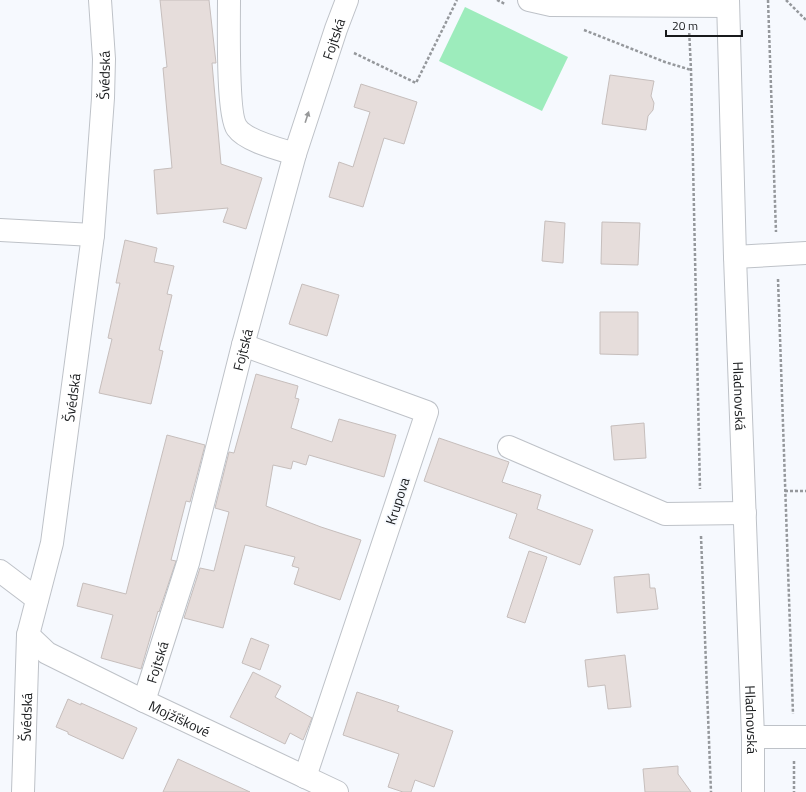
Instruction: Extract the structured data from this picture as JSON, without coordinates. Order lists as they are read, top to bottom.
{
  "streets": {
    "street": [
      "Fojtská",
      "Švédská",
      "Hladnovská",
      "Krupova",
      "Mojžíškové"
    ]
  },
  "crossings": [
    ["Fojtská", "Krupova"],
    ["Fojtská", "Mojžíškové"],
    ["Švédská", "Mojžíškové"],
    ["Krupova", "Mojžíškové"]
  ],
  "scale_bar": "20 m"
}
